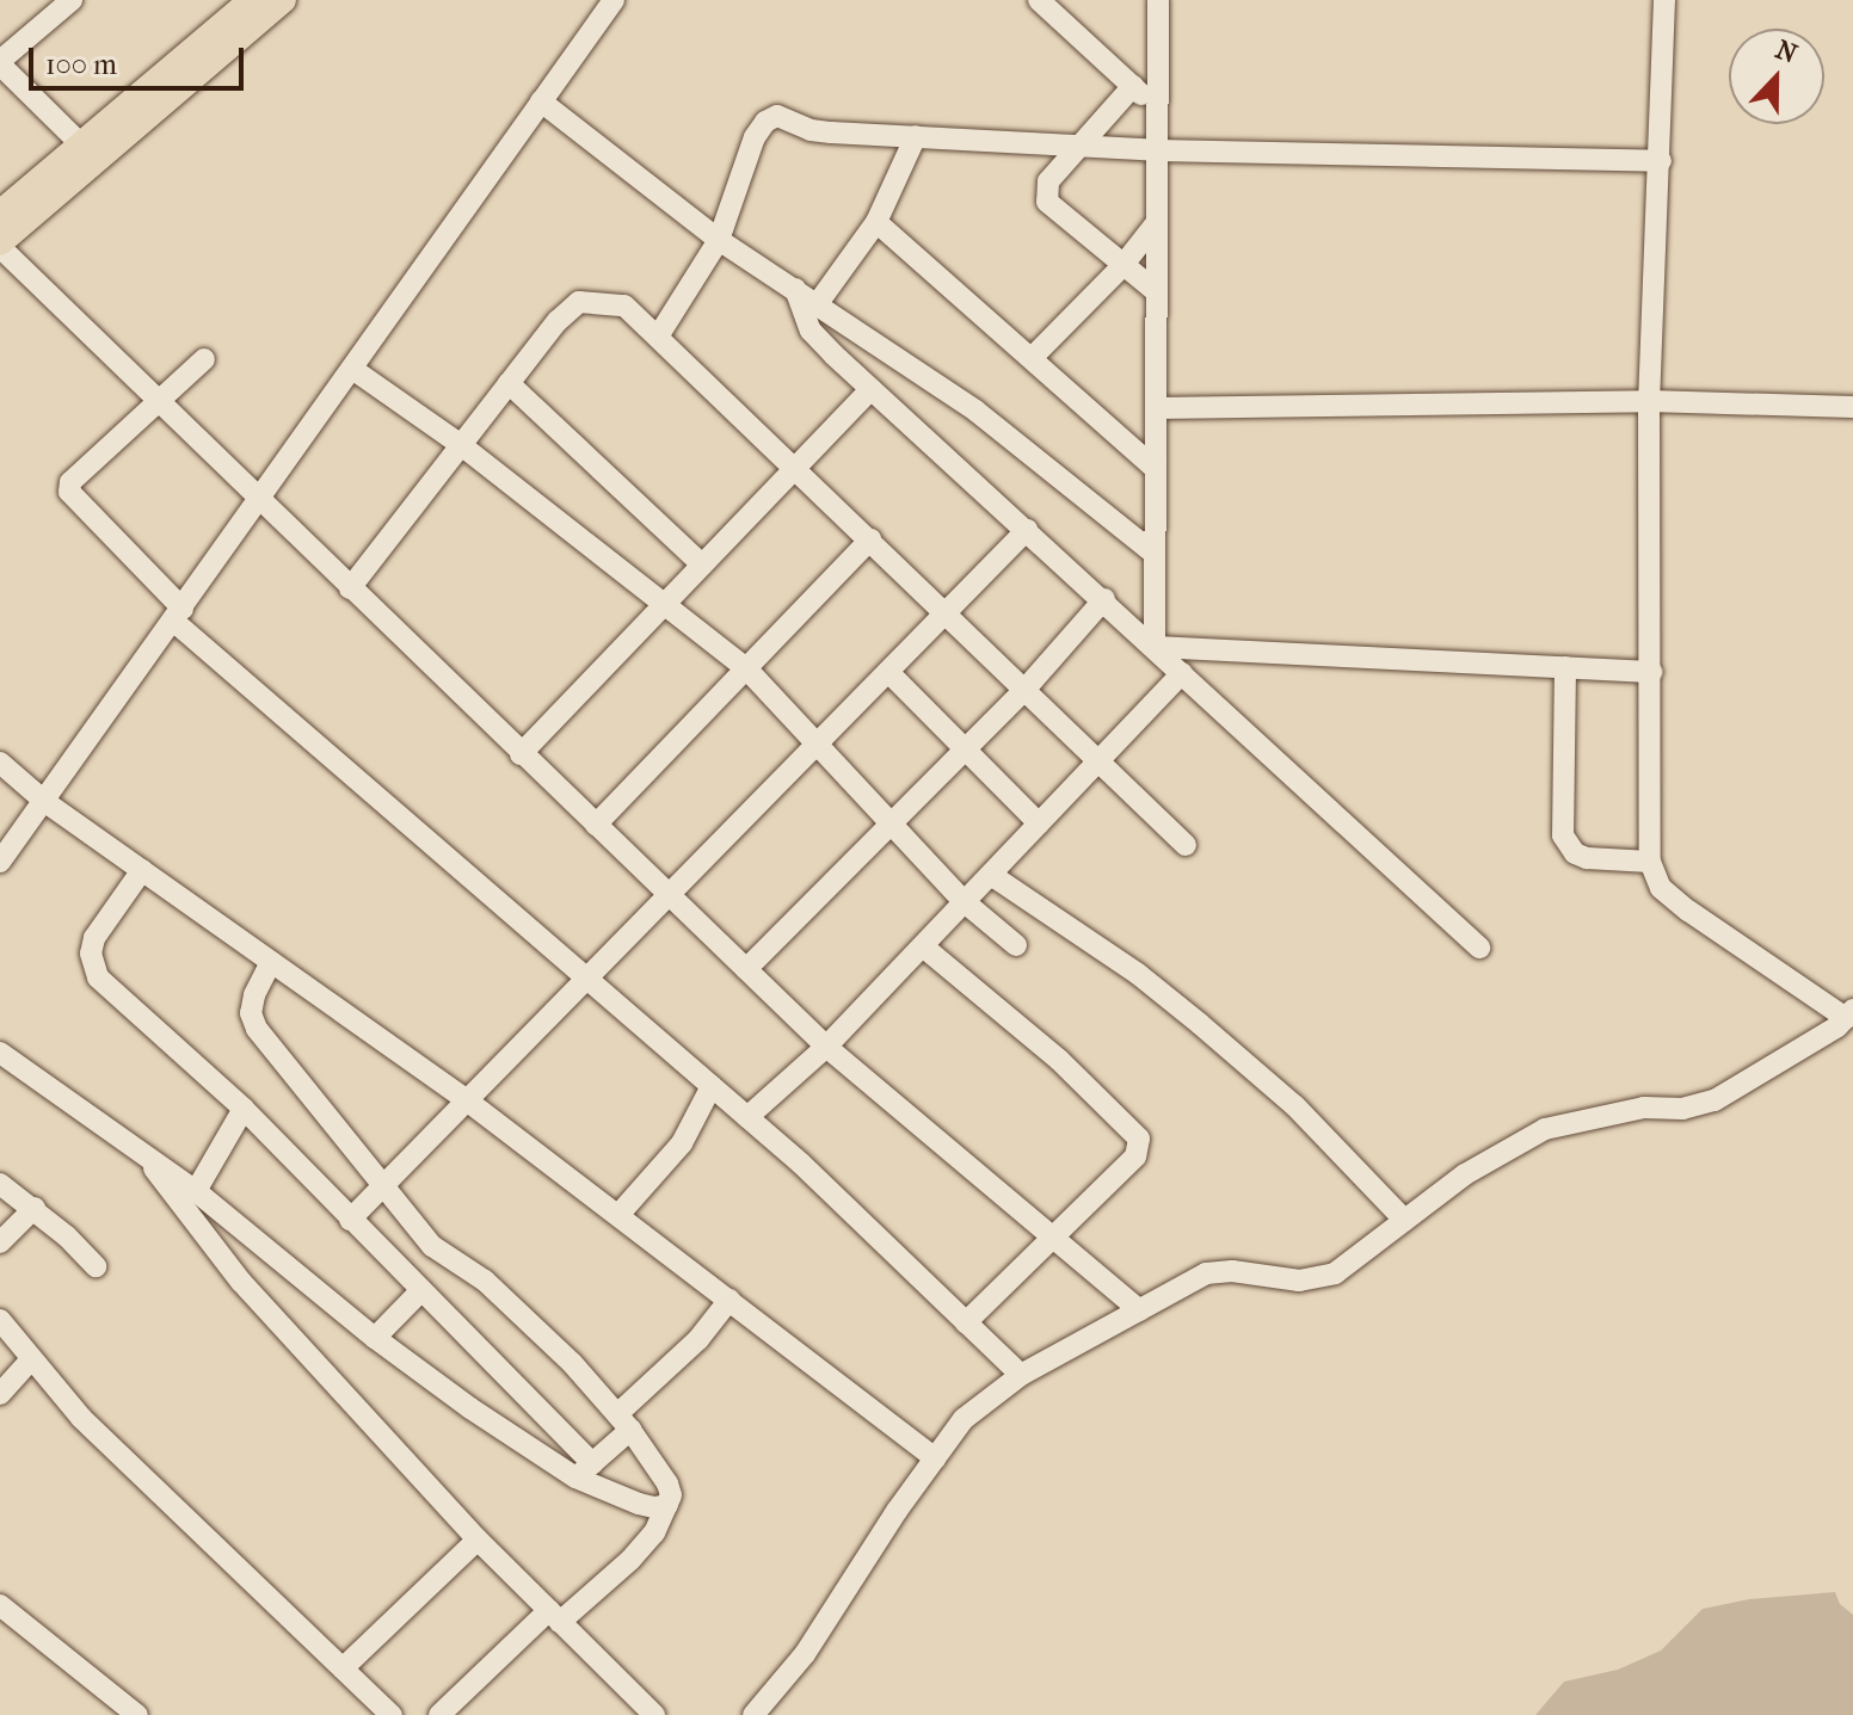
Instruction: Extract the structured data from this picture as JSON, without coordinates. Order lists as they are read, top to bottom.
{
  "scale_bar": "100 m",
  "north": "top"
}
